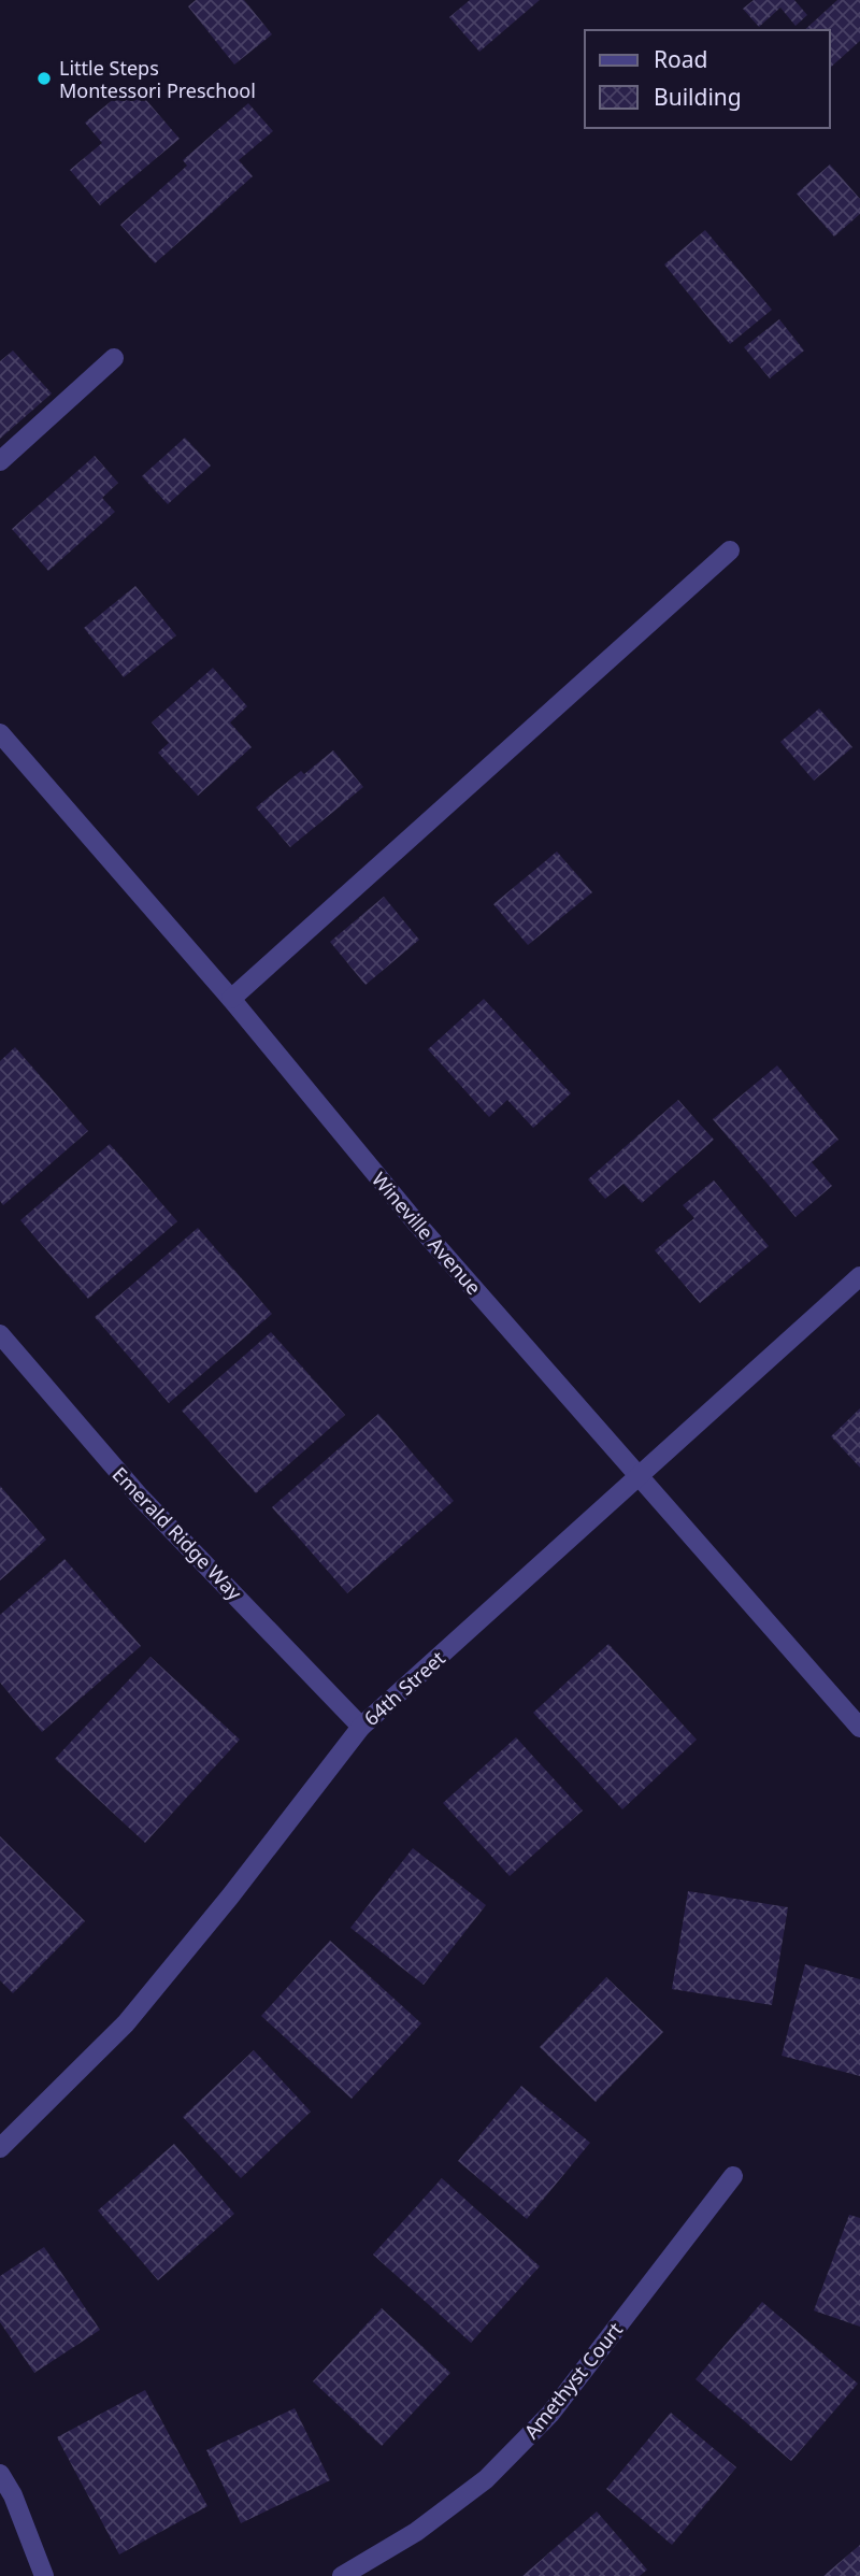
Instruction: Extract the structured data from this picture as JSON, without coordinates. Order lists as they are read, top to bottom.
{
  "streets": {
    "street": [
      "Wineville Avenue",
      "Emerald Ridge Way",
      "64th Street",
      "Amethyst Court"
    ]
  },
  "crossings": [
    ["Wineville Avenue", "64th Street"],
    ["Emerald Ridge Way", "64th Street"]
  ],
  "places": ["Little Steps Montessori Preschool"],
  "legend": ["Road", "Building"]
}
